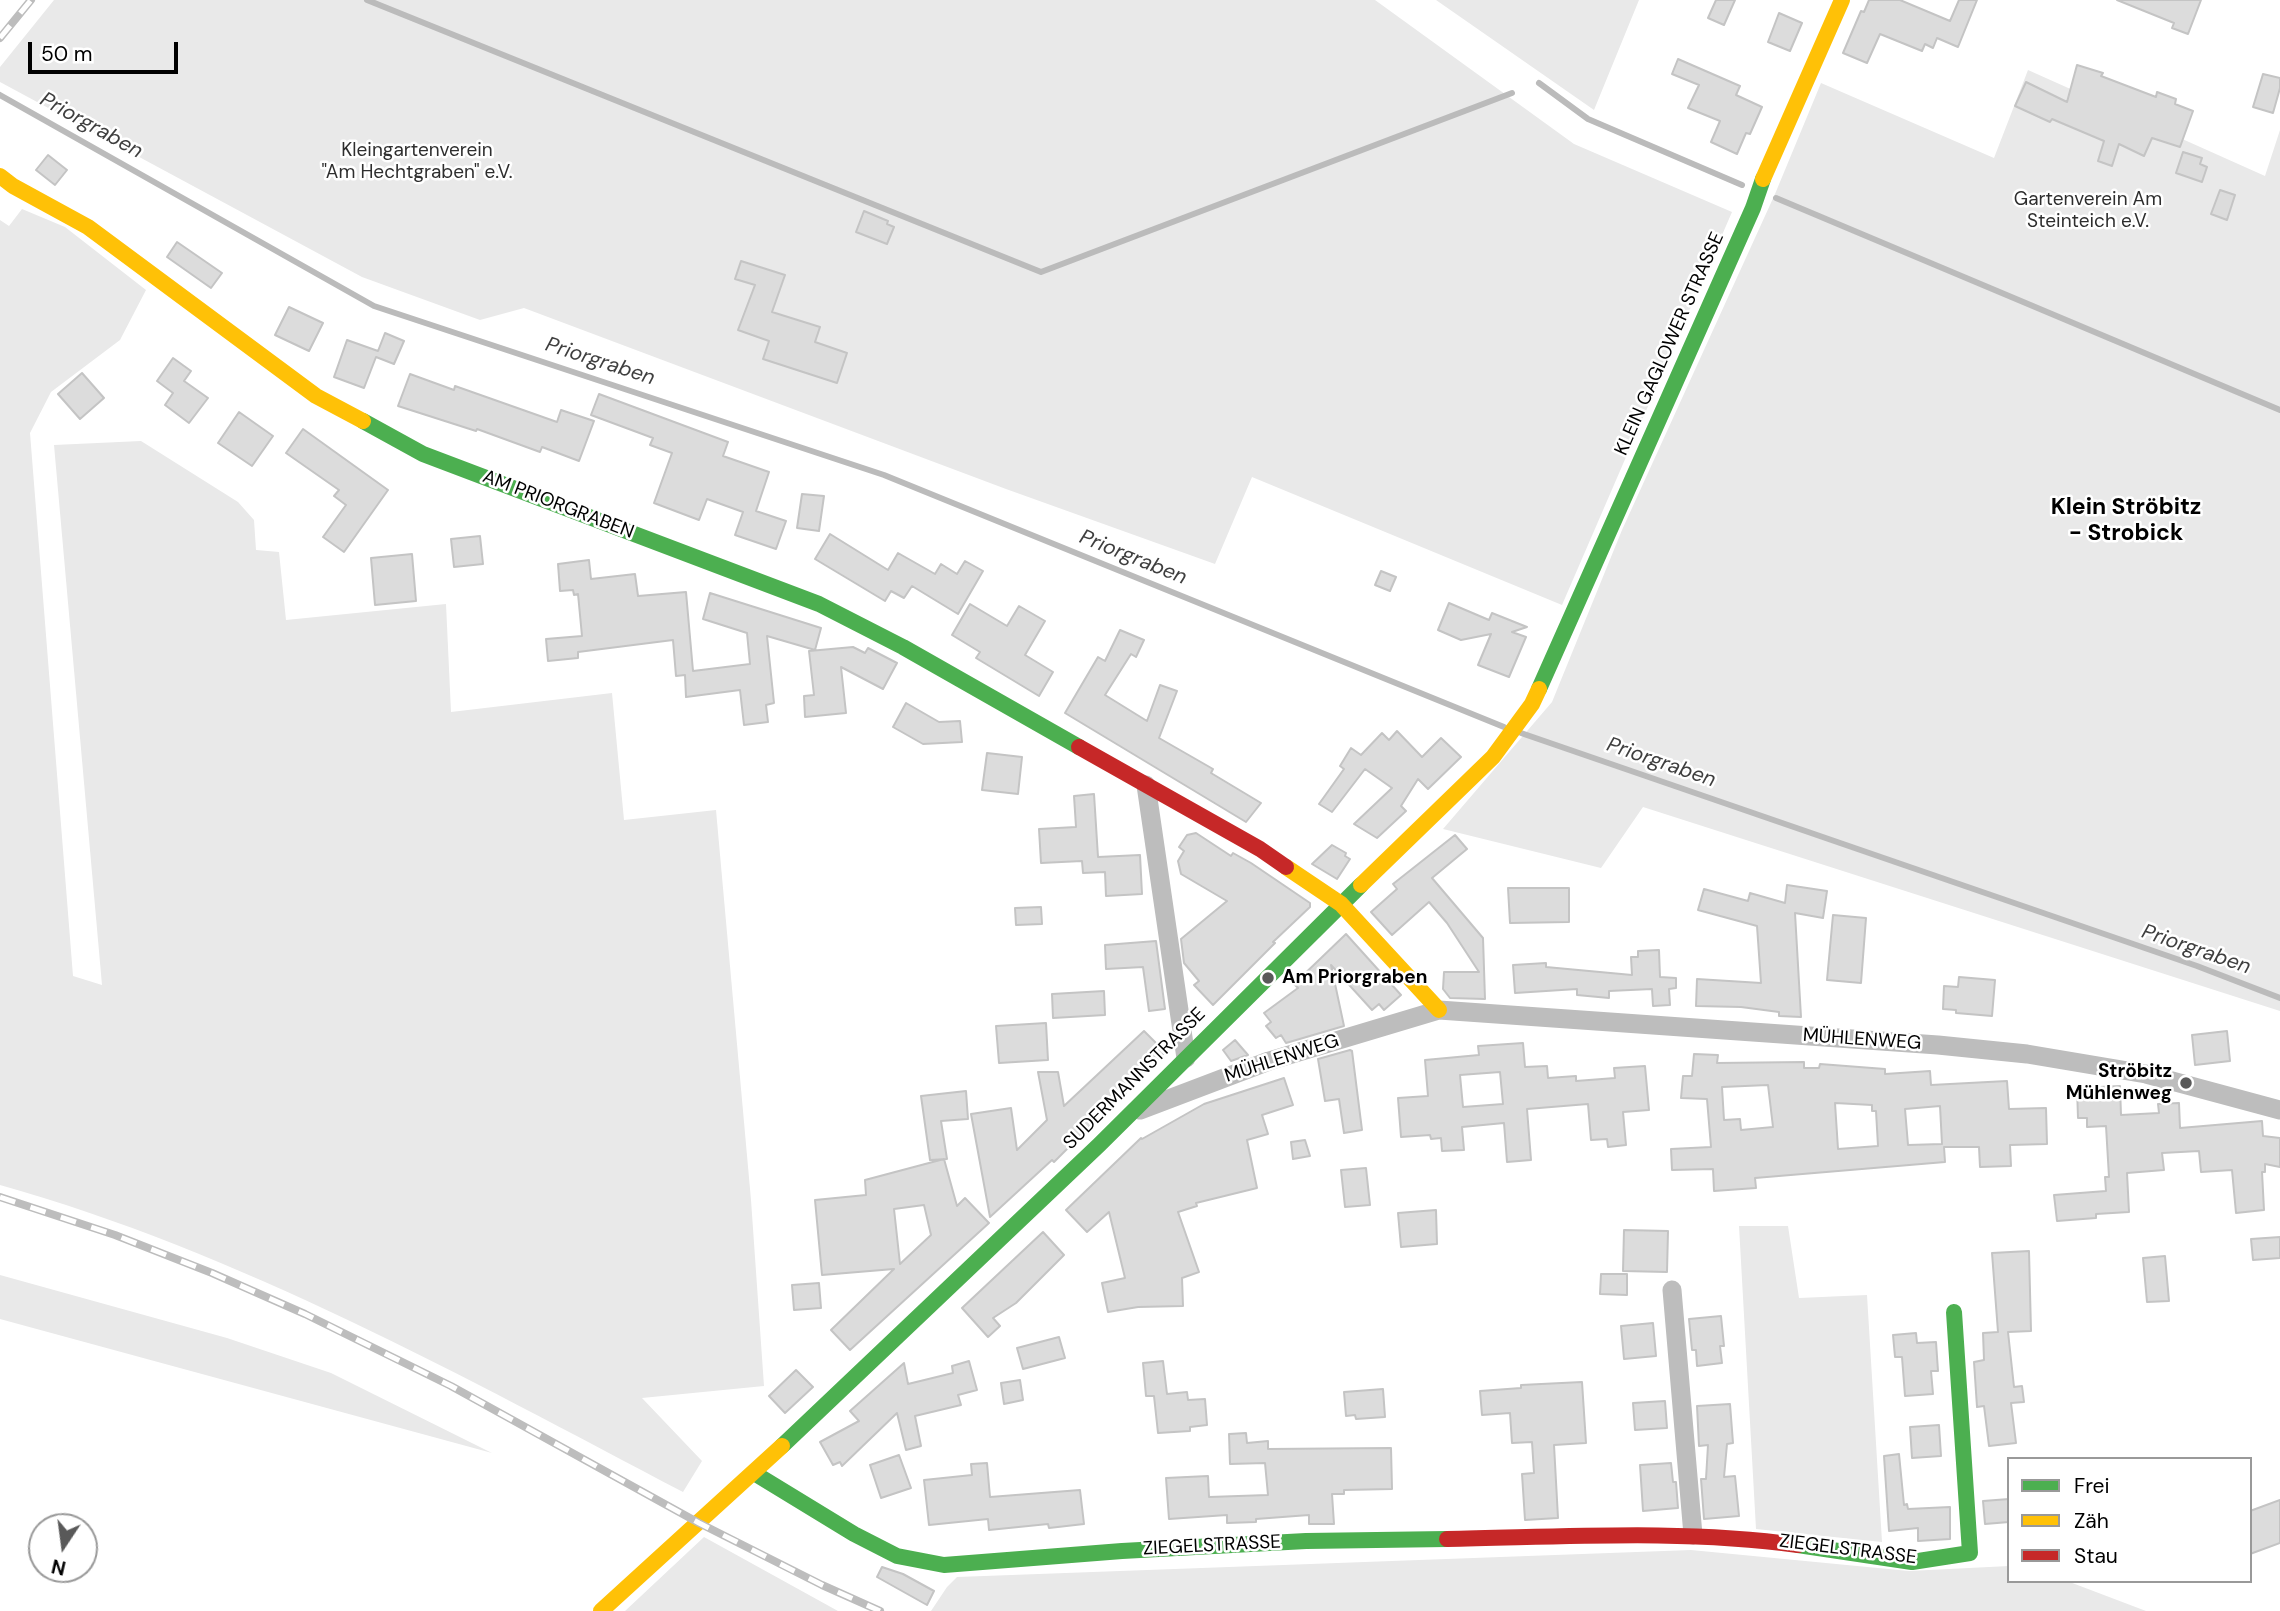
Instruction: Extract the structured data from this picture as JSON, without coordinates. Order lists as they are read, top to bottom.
{
  "streets": {
    "street": [
      "KLEIN GAGLOWER STRASSE",
      "AM PRIORGRABEN",
      "MÜHLENWEG",
      "SUDERMANNSTRASSE",
      "ZIEGELSTRASSE"
    ]
  },
  "crossings": [
    ["KLEIN GAGLOWER STRASSE", "SUDERMANNSTRASSE"],
    ["AM PRIORGRABEN", "SUDERMANNSTRASSE"],
    ["MÜHLENWEG", "SUDERMANNSTRASSE"],
    ["SUDERMANNSTRASSE", "ZIEGELSTRASSE"]
  ],
  "districts": ["Klein Ströbitz - Strobick"],
  "water": ["Priorgraben"],
  "parks": ["Kleingartenverein \"Am Hechtgraben\" e.V.", "Gartenverein Am Steinteich e.V."],
  "places": ["Am Priorgraben", "Ströbitz Mühlenweg"],
  "legend": ["Frei", "Zäh", "Stau"],
  "scale_bar": "50 m",
  "north": "bottom"
}
